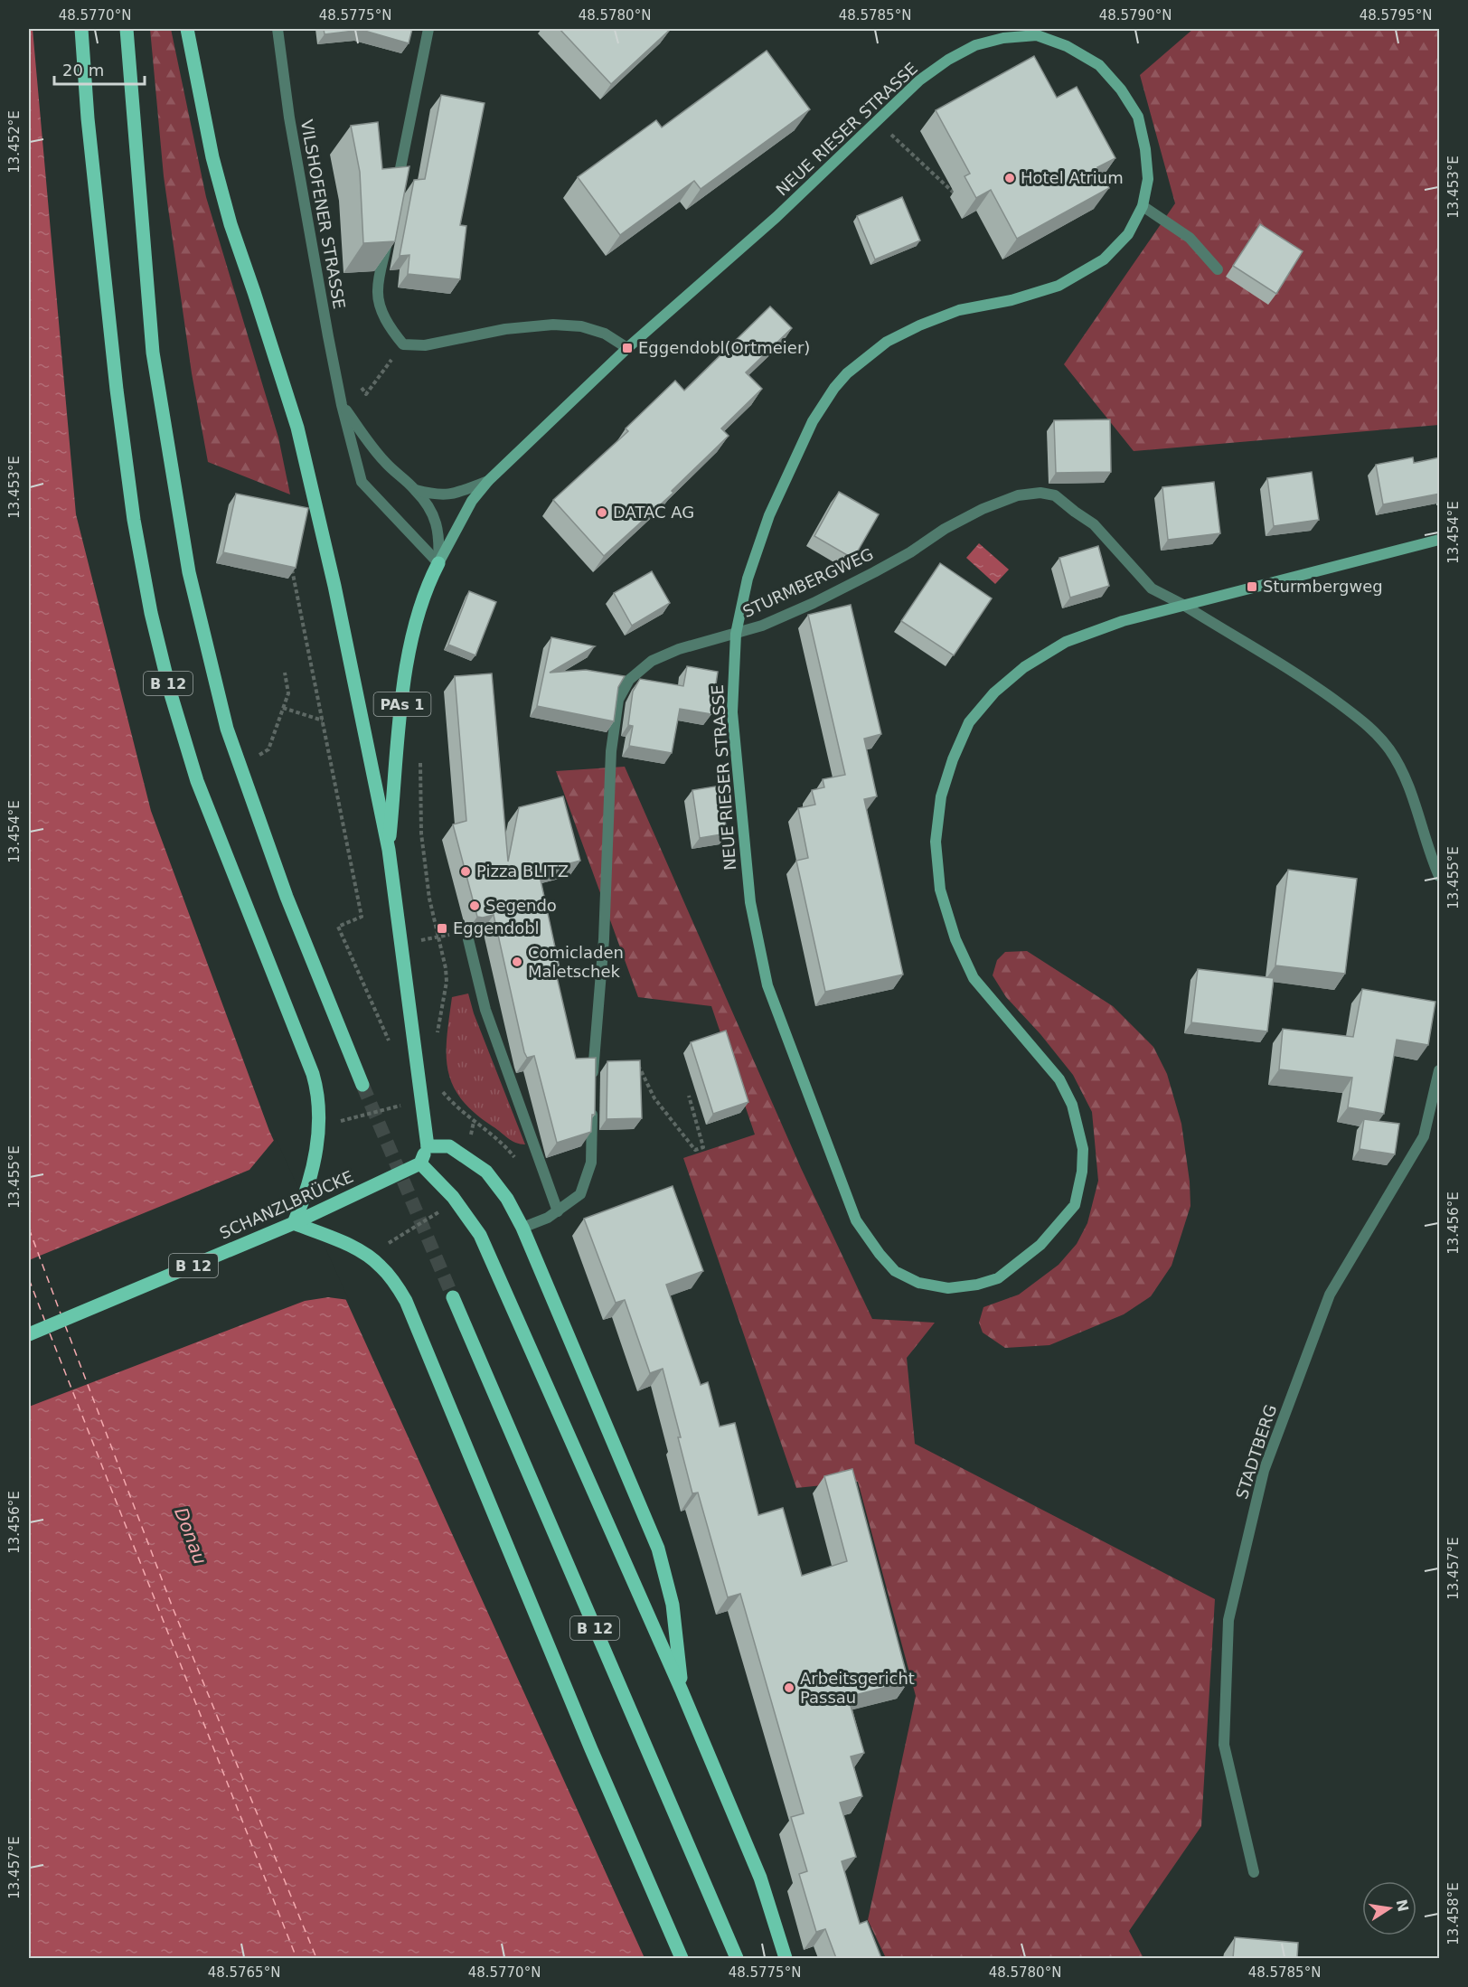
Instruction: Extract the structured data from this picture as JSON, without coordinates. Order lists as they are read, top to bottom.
{
  "streets": {
    "main road": ["B 12", "PAs 1", "SCHANZLBRÜCKE"],
    "street": [
      "NEUE RIESER STRASSE",
      "VILSHOFENER STRASSE",
      "STURMBERGWEG",
      "STADTBERG"
    ]
  },
  "crossings": [
    ["NEUE RIESER STRASSE", "VILSHOFENER STRASSE"],
    ["NEUE RIESER STRASSE", "STURMBERGWEG"],
    ["NEUE RIESER STRASSE", "PAs 1"],
    ["VILSHOFENER STRASSE", "PAs 1"],
    ["B 12", "SCHANZLBRÜCKE"]
  ],
  "water": ["Donau"],
  "places": {
    "other": [
      "Hotel Atrium",
      "DATAC AG",
      "Pizza BLITZ",
      "Segendo",
      "Comicladen Maletschek",
      "Arbeitsgericht Passau"
    ],
    "transit": ["Eggendobl(Ortmeier)", "Sturmbergweg", "Eggendobl"]
  },
  "scale_bar": "20 m",
  "north": "right",
  "coordinates": [
    "48.5770°N",
    "48.5775°N",
    "48.5780°N",
    "48.5785°N",
    "48.5790°N",
    "48.5795°N",
    "13.452°E",
    "13.453°E",
    "13.454°E",
    "13.455°E",
    "13.456°E",
    "13.457°E",
    "13.458°E",
    "48.5765°N"
  ]
}
